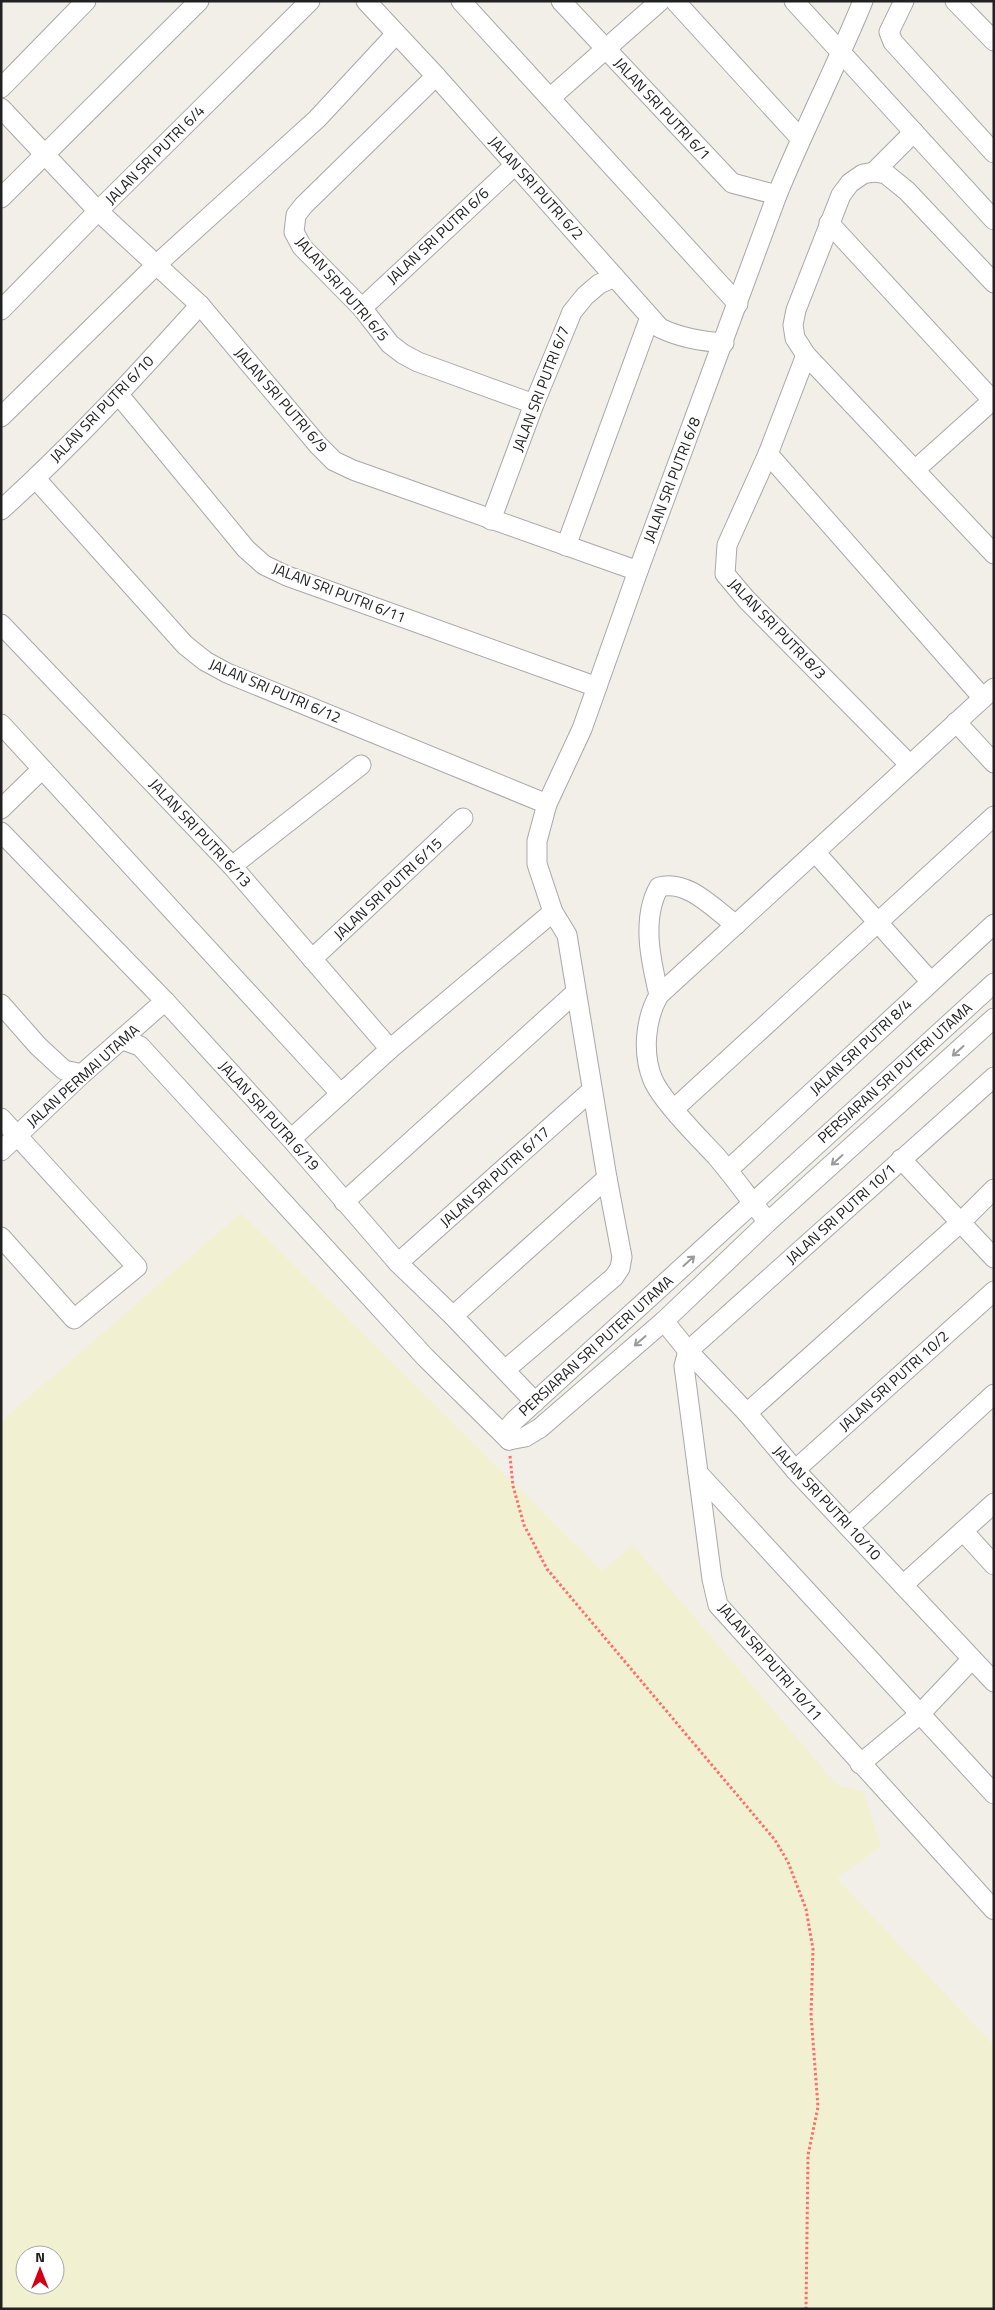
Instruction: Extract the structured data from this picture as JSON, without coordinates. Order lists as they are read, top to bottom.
{
  "streets": {
    "street": [
      "JALAN SRI PUTRI 6/1",
      "JALAN SRI PUTRI 6/4",
      "JALAN SRI PUTRI 6/2",
      "JALAN SRI PUTRI 6/6",
      "JALAN SRI PUTRI 6/5",
      "JALAN SRI PUTRI 6/7",
      "JALAN SRI PUTRI 6/9",
      "JALAN SRI PUTRI 6/10",
      "JALAN SRI PUTRI 6/8",
      "JALAN SRI PUTRI 6/11",
      "JALAN SRI PUTRI 8/3",
      "JALAN SRI PUTRI 6/12",
      "JALAN SRI PUTRI 6/13",
      "JALAN SRI PUTRI 6/15",
      "JALAN SRI PUTRI 8/4",
      "PERSIARAN SRI PUTERI UTAMA",
      "JALAN PERMAI UTAMA",
      "JALAN SRI PUTRI 6/19",
      "JALAN SRI PUTRI 6/17",
      "JALAN SRI PUTRI 10/1",
      "JALAN SRI PUTRI 10/2",
      "JALAN SRI PUTRI 10/10",
      "JALAN SRI PUTRI 10/11"
    ]
  },
  "crossings": [
    ["JALAN SRI PUTRI 6/1", "JALAN SRI PUTRI 6/8"],
    ["JALAN SRI PUTRI 6/4", "JALAN SRI PUTRI 6/9"],
    ["JALAN SRI PUTRI 6/2", "JALAN SRI PUTRI 6/6"],
    ["JALAN SRI PUTRI 6/2", "JALAN SRI PUTRI 6/5"],
    ["JALAN SRI PUTRI 6/2", "JALAN SRI PUTRI 6/7"],
    ["JALAN SRI PUTRI 6/2", "JALAN SRI PUTRI 6/8"],
    ["JALAN SRI PUTRI 6/6", "JALAN SRI PUTRI 6/5"],
    ["JALAN SRI PUTRI 6/5", "JALAN SRI PUTRI 6/7"],
    ["JALAN SRI PUTRI 6/7", "JALAN SRI PUTRI 6/9"],
    ["JALAN SRI PUTRI 6/9", "JALAN SRI PUTRI 6/10"],
    ["JALAN SRI PUTRI 6/9", "JALAN SRI PUTRI 6/8"],
    ["JALAN SRI PUTRI 6/10", "JALAN SRI PUTRI 6/11"],
    ["JALAN SRI PUTRI 6/10", "JALAN SRI PUTRI 6/12"],
    ["JALAN SRI PUTRI 6/8", "JALAN SRI PUTRI 6/11"],
    ["JALAN SRI PUTRI 6/8", "JALAN SRI PUTRI 6/12"],
    ["JALAN SRI PUTRI 6/8", "JALAN SRI PUTRI 6/19"],
    ["JALAN SRI PUTRI 6/8", "JALAN SRI PUTRI 6/17"],
    ["JALAN SRI PUTRI 6/13", "JALAN SRI PUTRI 6/15"],
    ["PERSIARAN SRI PUTERI UTAMA", "JALAN SRI PUTRI 6/19"],
    ["PERSIARAN SRI PUTERI UTAMA", "JALAN SRI PUTRI 10/10"],
    ["JALAN PERMAI UTAMA", "JALAN SRI PUTRI 6/19"],
    ["JALAN SRI PUTRI 6/19", "JALAN SRI PUTRI 6/17"],
    ["JALAN SRI PUTRI 10/1", "JALAN SRI PUTRI 10/10"],
    ["JALAN SRI PUTRI 10/1", "JALAN SRI PUTRI 10/11"],
    ["JALAN SRI PUTRI 10/2", "JALAN SRI PUTRI 10/10"],
    ["JALAN SRI PUTRI 10/10", "JALAN SRI PUTRI 10/11"]
  ],
  "north": "top"
}
